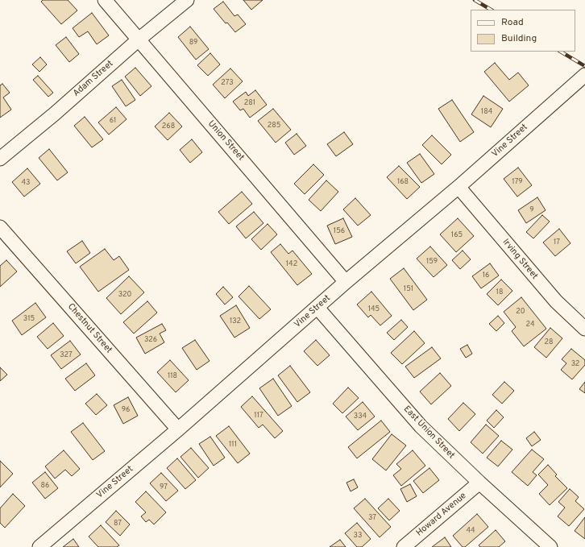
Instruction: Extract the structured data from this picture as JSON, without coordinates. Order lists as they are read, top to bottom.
{
  "streets": {
    "street": [
      "Adam Street",
      "Union Street",
      "Vine Street",
      "Irving Street",
      "Chestnut Street",
      "East Union Street",
      "Howard Avenue"
    ]
  },
  "crossings": [
    ["Adam Street", "Union Street"],
    ["Union Street", "Vine Street"],
    ["Vine Street", "Irving Street"],
    ["Vine Street", "Chestnut Street"],
    ["Vine Street", "East Union Street"],
    ["East Union Street", "Howard Avenue"]
  ],
  "house_numbers": [
    "89",
    "273",
    "281",
    "184",
    "61",
    "285",
    "268",
    "168",
    "179",
    "43",
    "9",
    "156",
    "165",
    "17",
    "159",
    "142",
    "16",
    "151",
    "18",
    "320",
    "145",
    "20",
    "315",
    "132",
    "24",
    "326",
    "28",
    "327",
    "32",
    "118",
    "96",
    "117",
    "334",
    "111",
    "86",
    "97",
    "37",
    "87",
    "44",
    "33"
  ],
  "legend": ["Road", "Building"]
}
